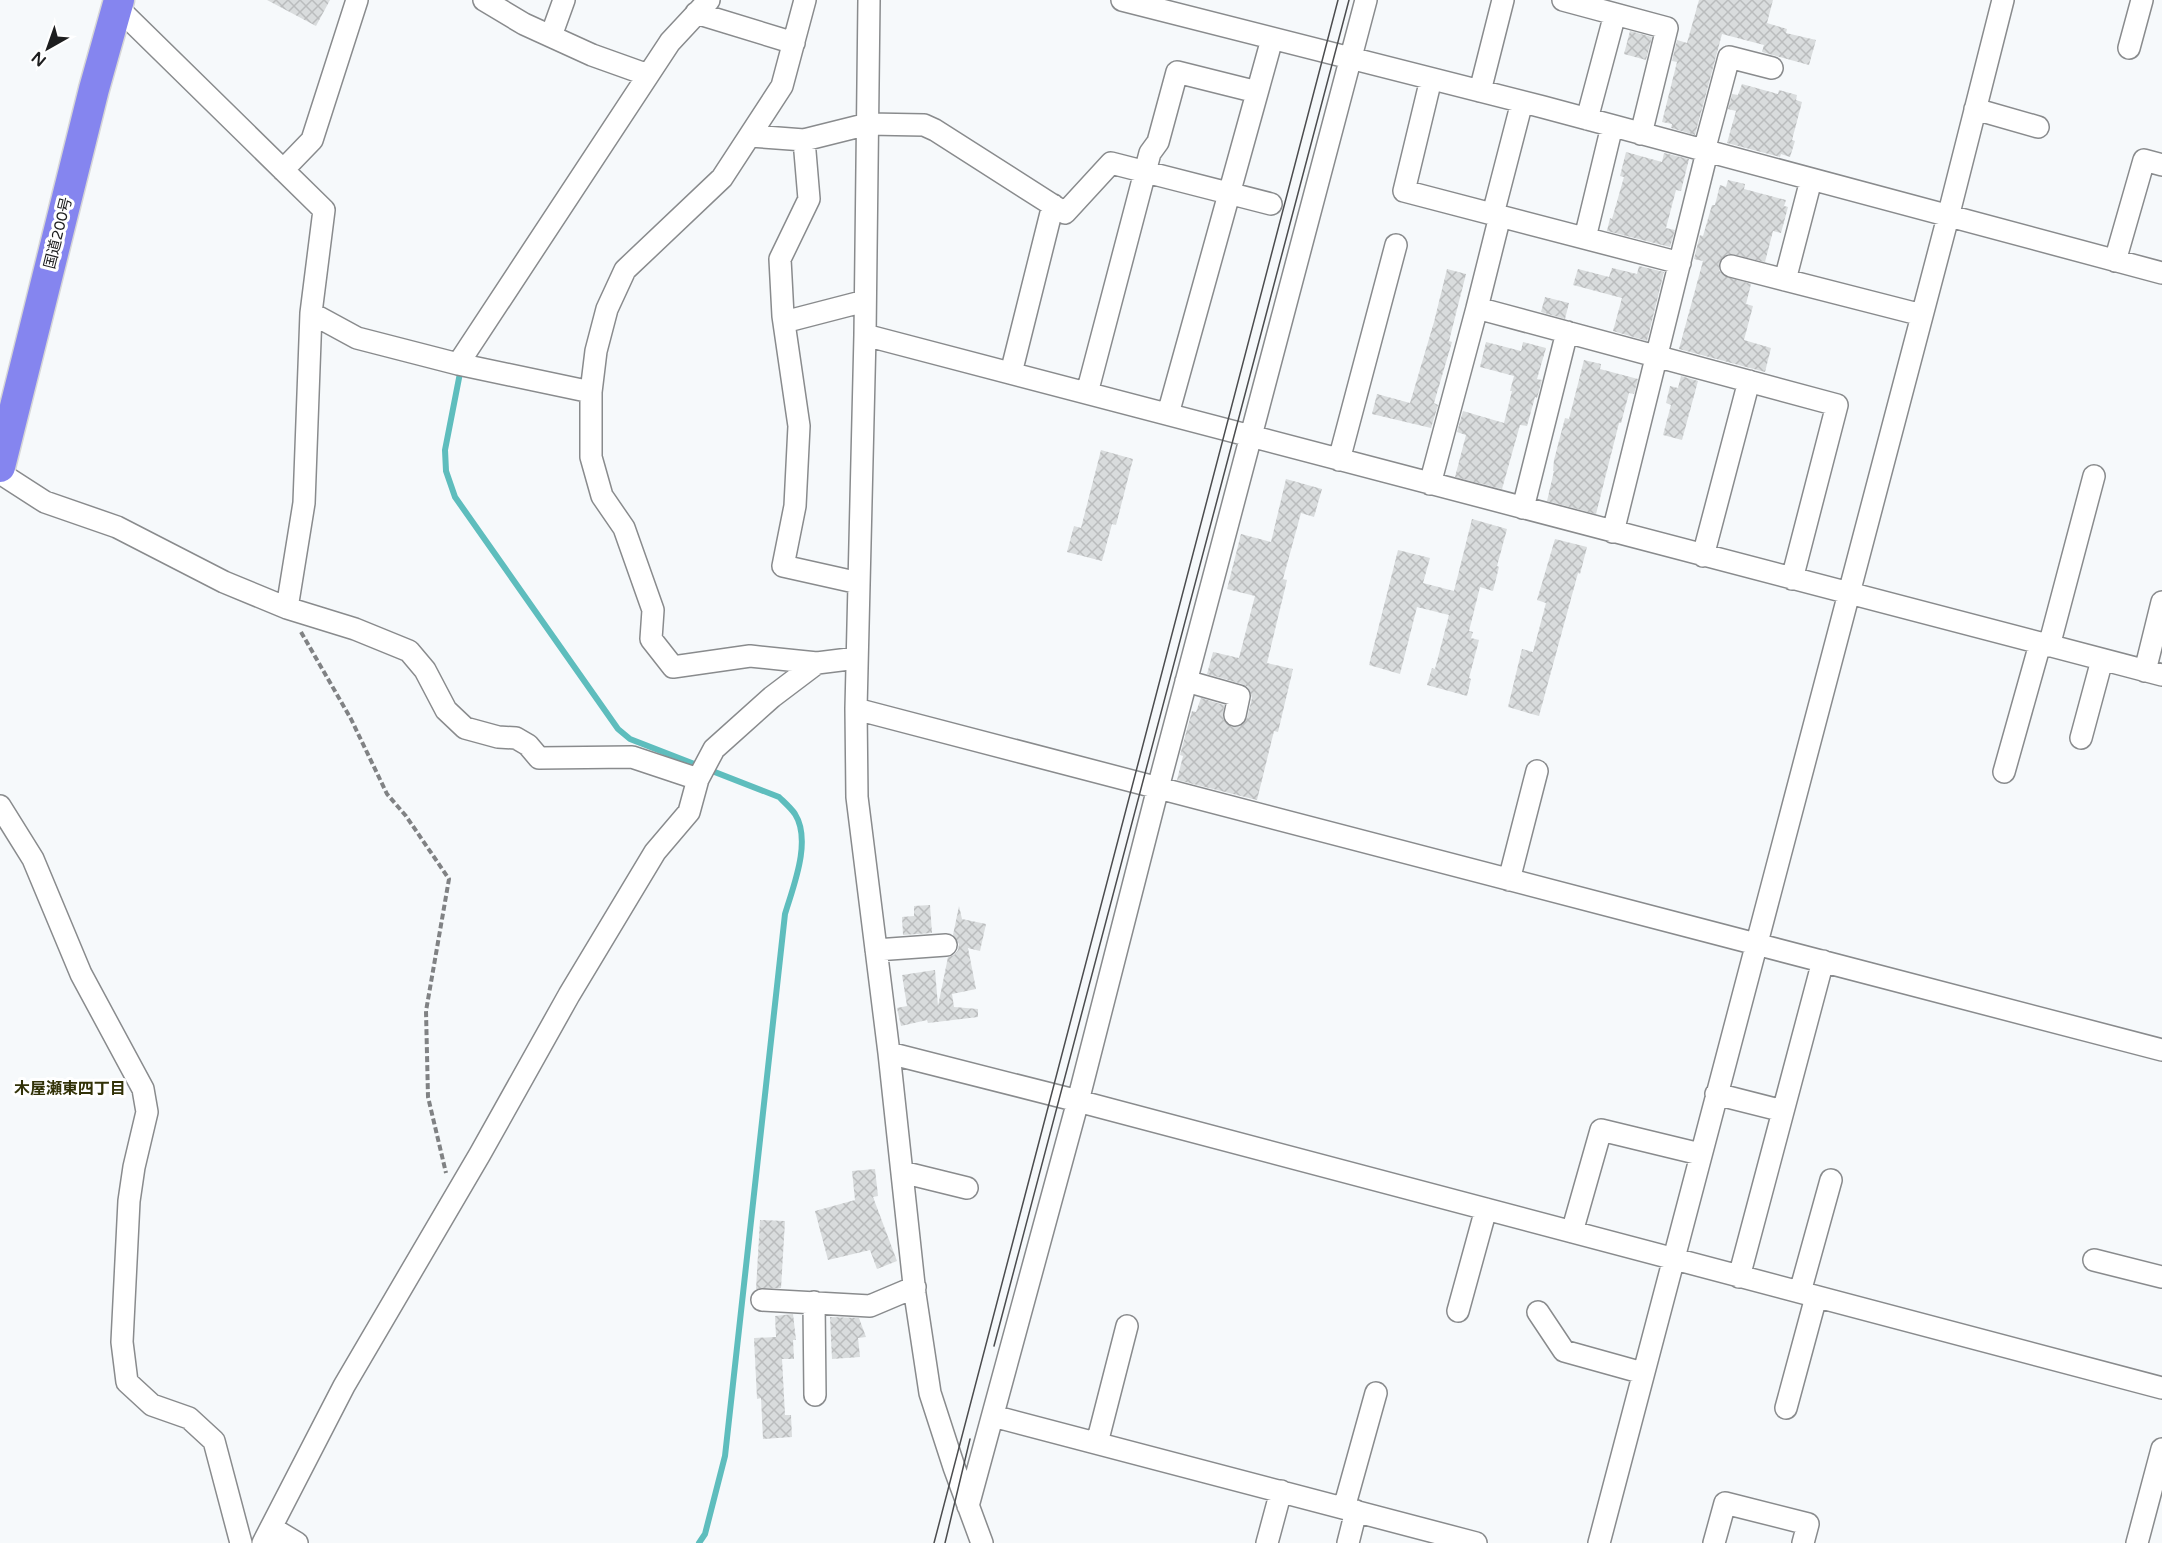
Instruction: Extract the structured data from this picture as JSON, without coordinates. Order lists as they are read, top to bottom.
{
  "streets": {
    "highway": ["国道200号"]
  },
  "districts": ["木屋瀬東四丁目"],
  "north": "bottom left"
}
